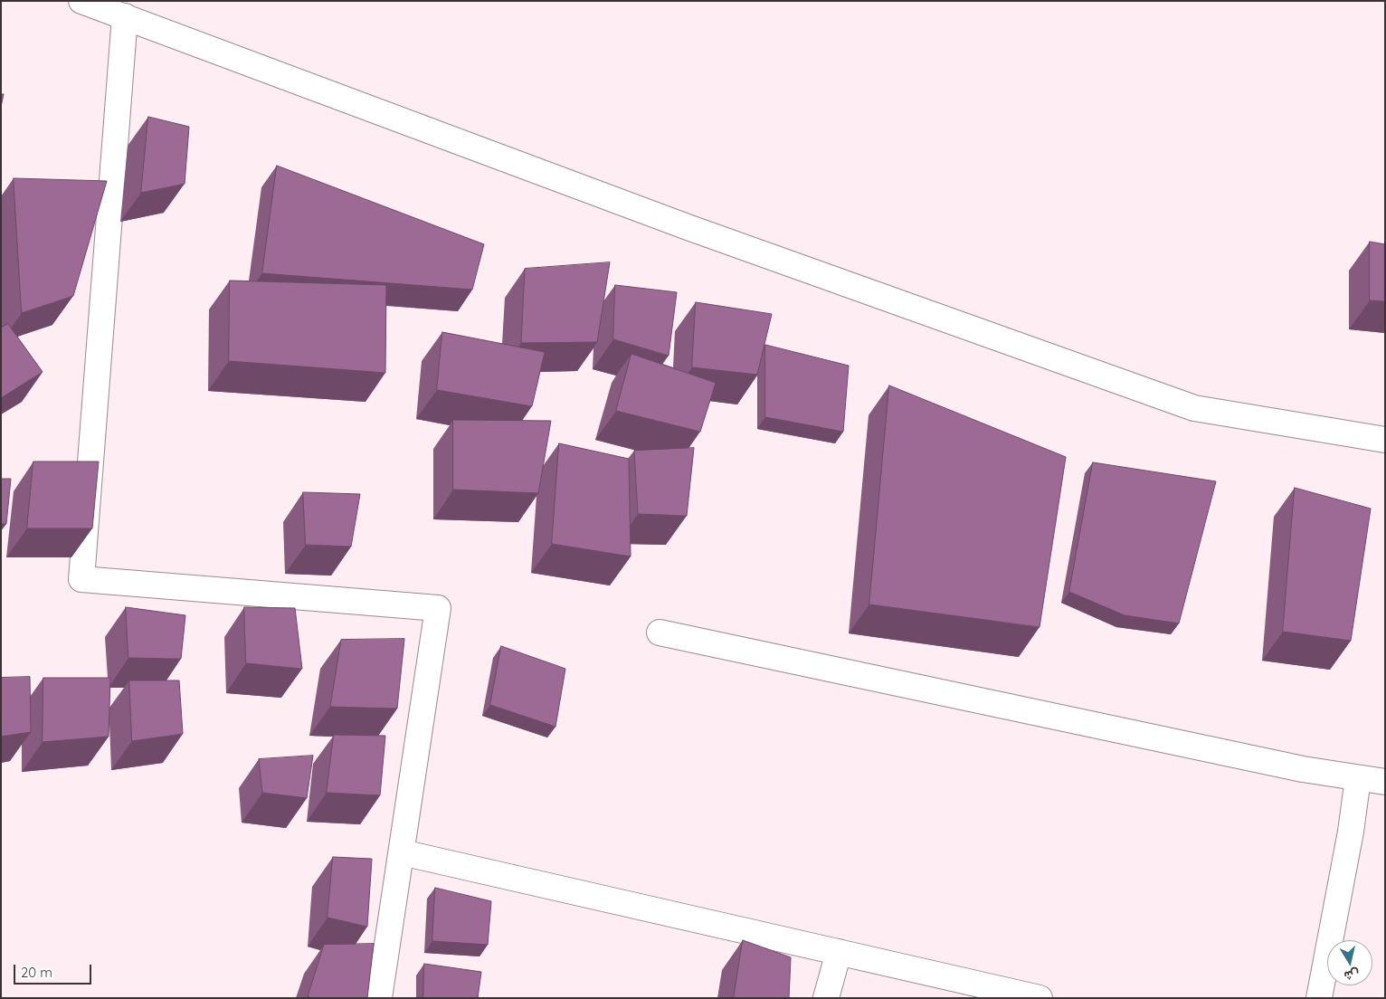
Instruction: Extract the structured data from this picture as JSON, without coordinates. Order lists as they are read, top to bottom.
{
  "scale_bar": "20 m",
  "north": "bottom"
}
